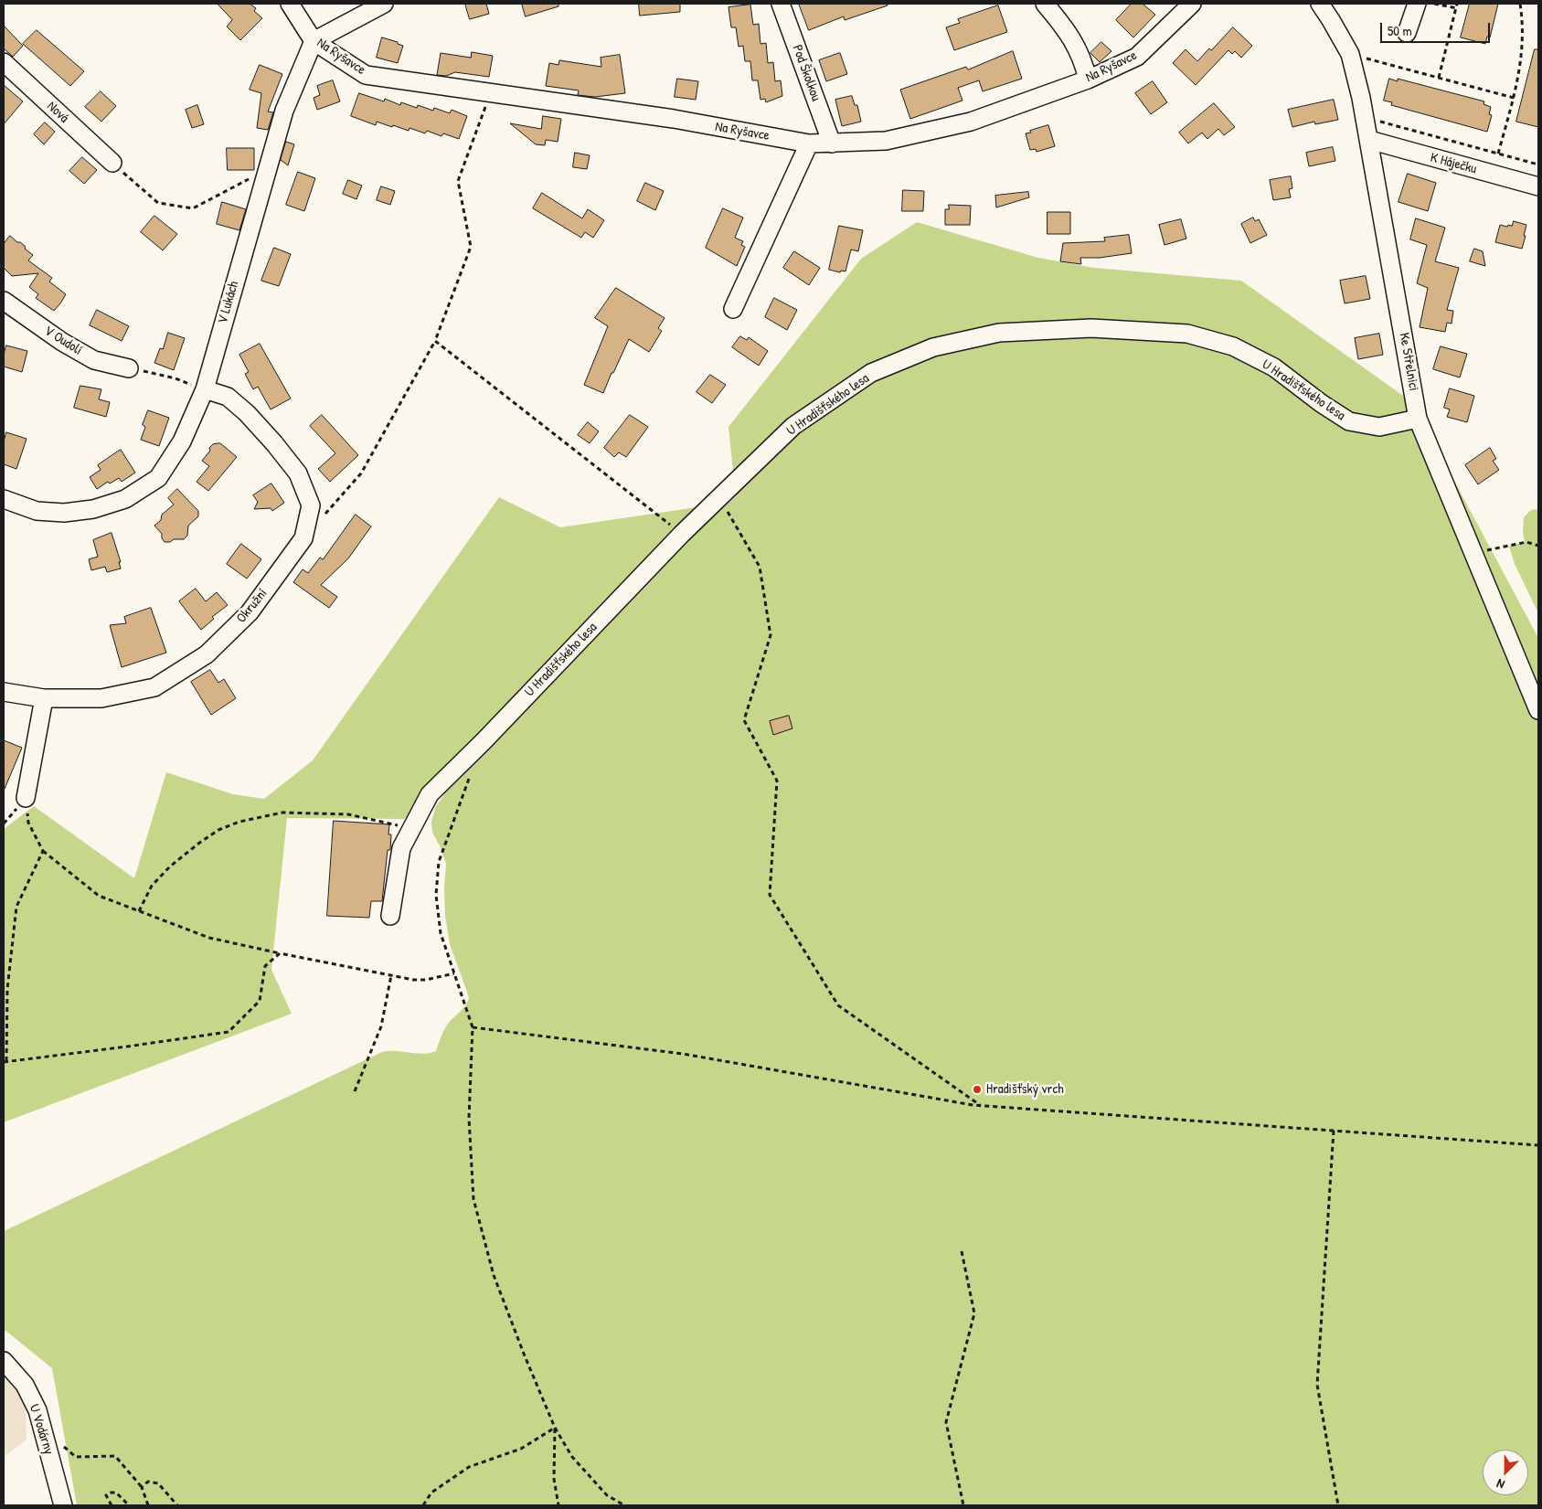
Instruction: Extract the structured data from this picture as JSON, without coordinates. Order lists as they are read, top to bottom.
{
  "streets": {
    "street": [
      "Na Ryšavce",
      "Pod Školkou",
      "Nová",
      "K Háječku",
      "V Lukách",
      "V Oudolí",
      "Ke Střelnici",
      "U Hradišťského lesa",
      "Okružní",
      "U Vodárny"
    ]
  },
  "crossings": [
    ["Na Ryšavce", "Pod Školkou"],
    ["Na Ryšavce", "V Lukách"],
    ["K Háječku", "Ke Střelnici"],
    ["V Lukách", "Okružní"],
    ["Ke Střelnici", "U Hradišťského lesa"]
  ],
  "places": ["Hradišťský vrch"],
  "scale_bar": "50 m",
  "north": "bottom left"
}
